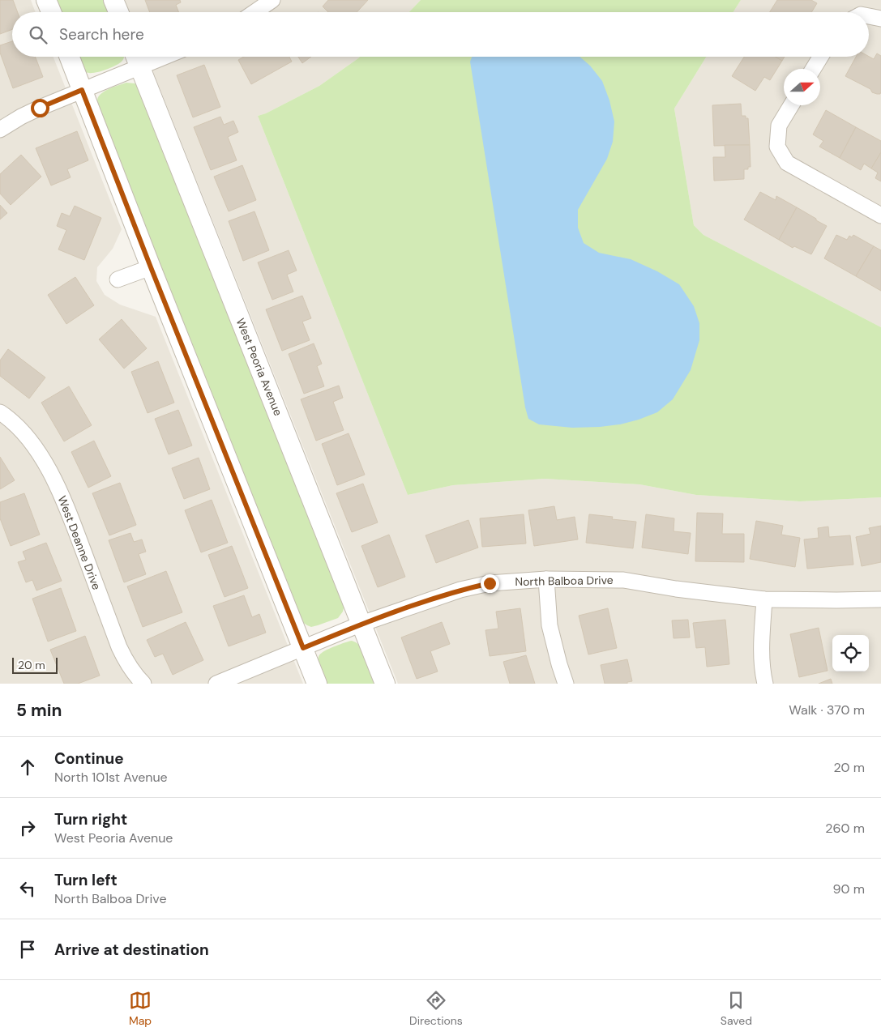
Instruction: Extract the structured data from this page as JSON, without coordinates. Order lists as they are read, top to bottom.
{
  "streets": {
    "street": ["West Peoria Avenue", "West Deanne Drive", "North Balboa Drive"]
  },
  "crossings": [
    ["West Peoria Avenue", "North Balboa Drive"]
  ],
  "scale_bar": "20 m",
  "north": "right",
  "page": {
    "search": "Search here",
    "scale": "20 m",
    "heading": ["5 min", "Walk · 370 m"],
    "list": [
      ["Continue", "North 101st Avenue", "20 m"],
      ["Turn right", "West Peoria Avenue", "260 m"],
      ["Turn left", "North Balboa Drive", "90 m"],
      "Arrive at destination"
    ],
    "nav": ["Map", "Directions", "Saved"]
  }
}
